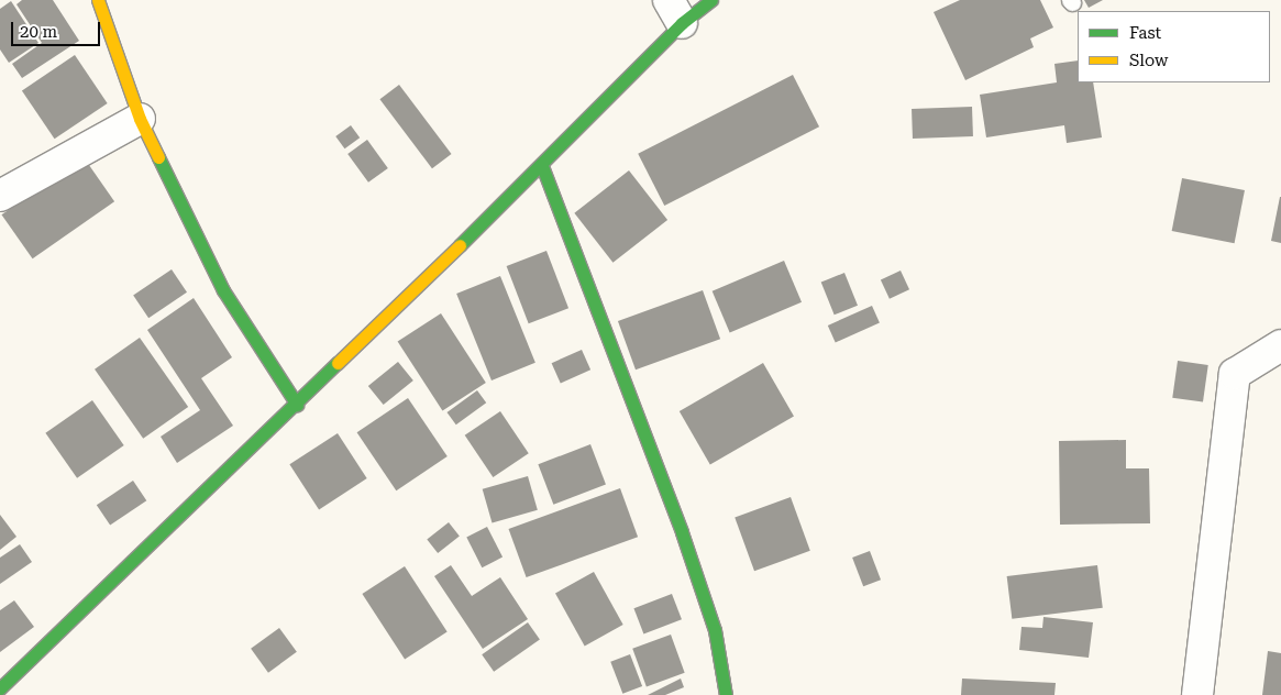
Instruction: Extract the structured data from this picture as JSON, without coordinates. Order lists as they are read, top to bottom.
{
  "legend": ["Fast", "Slow"],
  "scale_bar": "20 m"
}
